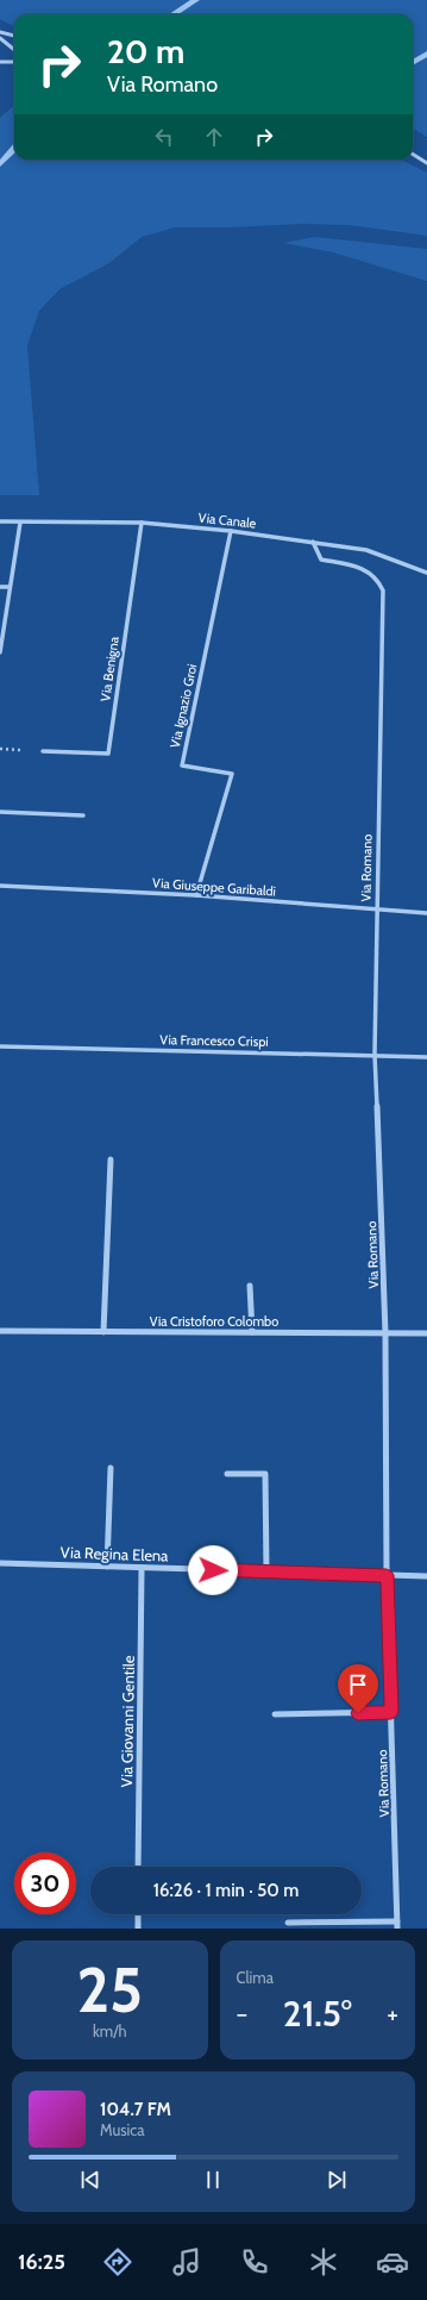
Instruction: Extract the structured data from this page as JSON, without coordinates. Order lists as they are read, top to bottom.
{
  "streets": {
    "street": [
      "Via Canale",
      "Via Benigna",
      "Via Ignazio Groi",
      "Via Romano",
      "Via Giuseppe Garibaldi",
      "Via Francesco Crispi",
      "Via Cristoforo Colombo",
      "Via Regina Elena",
      "Via Giovanni Gentile"
    ]
  },
  "crossings": [
    ["Via Canale", "Via Benigna"],
    ["Via Canale", "Via Ignazio Groi"],
    ["Via Canale", "Via Romano"],
    ["Via Ignazio Groi", "Via Giuseppe Garibaldi"],
    ["Via Romano", "Via Giuseppe Garibaldi"],
    ["Via Romano", "Via Francesco Crispi"],
    ["Via Romano", "Via Cristoforo Colombo"],
    ["Via Romano", "Via Regina Elena"],
    ["Via Regina Elena", "Via Giovanni Gentile"]
  ],
  "page": {
    "turn": ["20 m", "Via Romano"],
    "limit": "30",
    "trip": "16:26 · 1 min · 50 m",
    "tile": [
      ["25", "km/h"],
      "Clima"
    ],
    "heat": ["−", "21.5°", "+"],
    "song": ["104.7 FM", "Musica"],
    "tabs": "16:25"
  }
}
